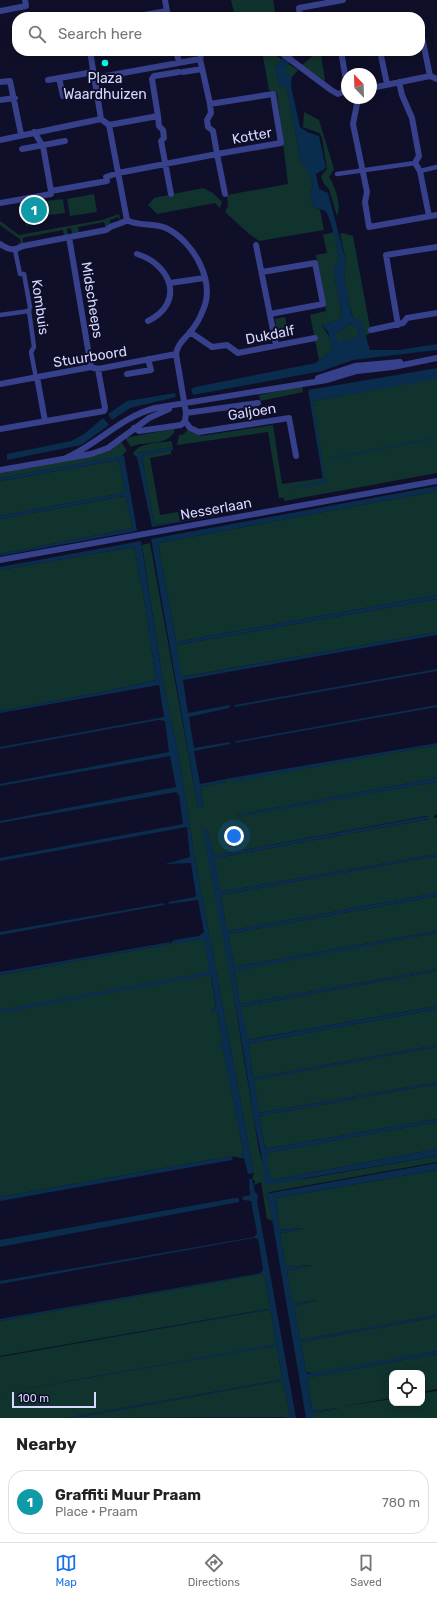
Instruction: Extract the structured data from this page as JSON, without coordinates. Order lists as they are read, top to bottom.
{
  "streets": {
    "street": [
      "Kotter",
      "Midscheeps",
      "Kombuis",
      "Dukdalf",
      "Stuurboord",
      "Galjoen",
      "Nesserlaan"
    ]
  },
  "crossings": [
    ["Midscheeps", "Stuurboord"],
    ["Kombuis", "Stuurboord"]
  ],
  "places": ["Plaza Waardhuizen"],
  "scale_bar": "100 m",
  "north": "top left",
  "page": {
    "search": "Search here",
    "pins": "1",
    "scale": "100 m",
    "heading": "Nearby",
    "list": [
      {
        "mark": "1",
        "name": "Graffiti Muur Praam",
        "note": "Place · Praam",
        "value": "780 m"
      }
    ],
    "nav": ["Map", "Directions", "Saved"]
  }
}
